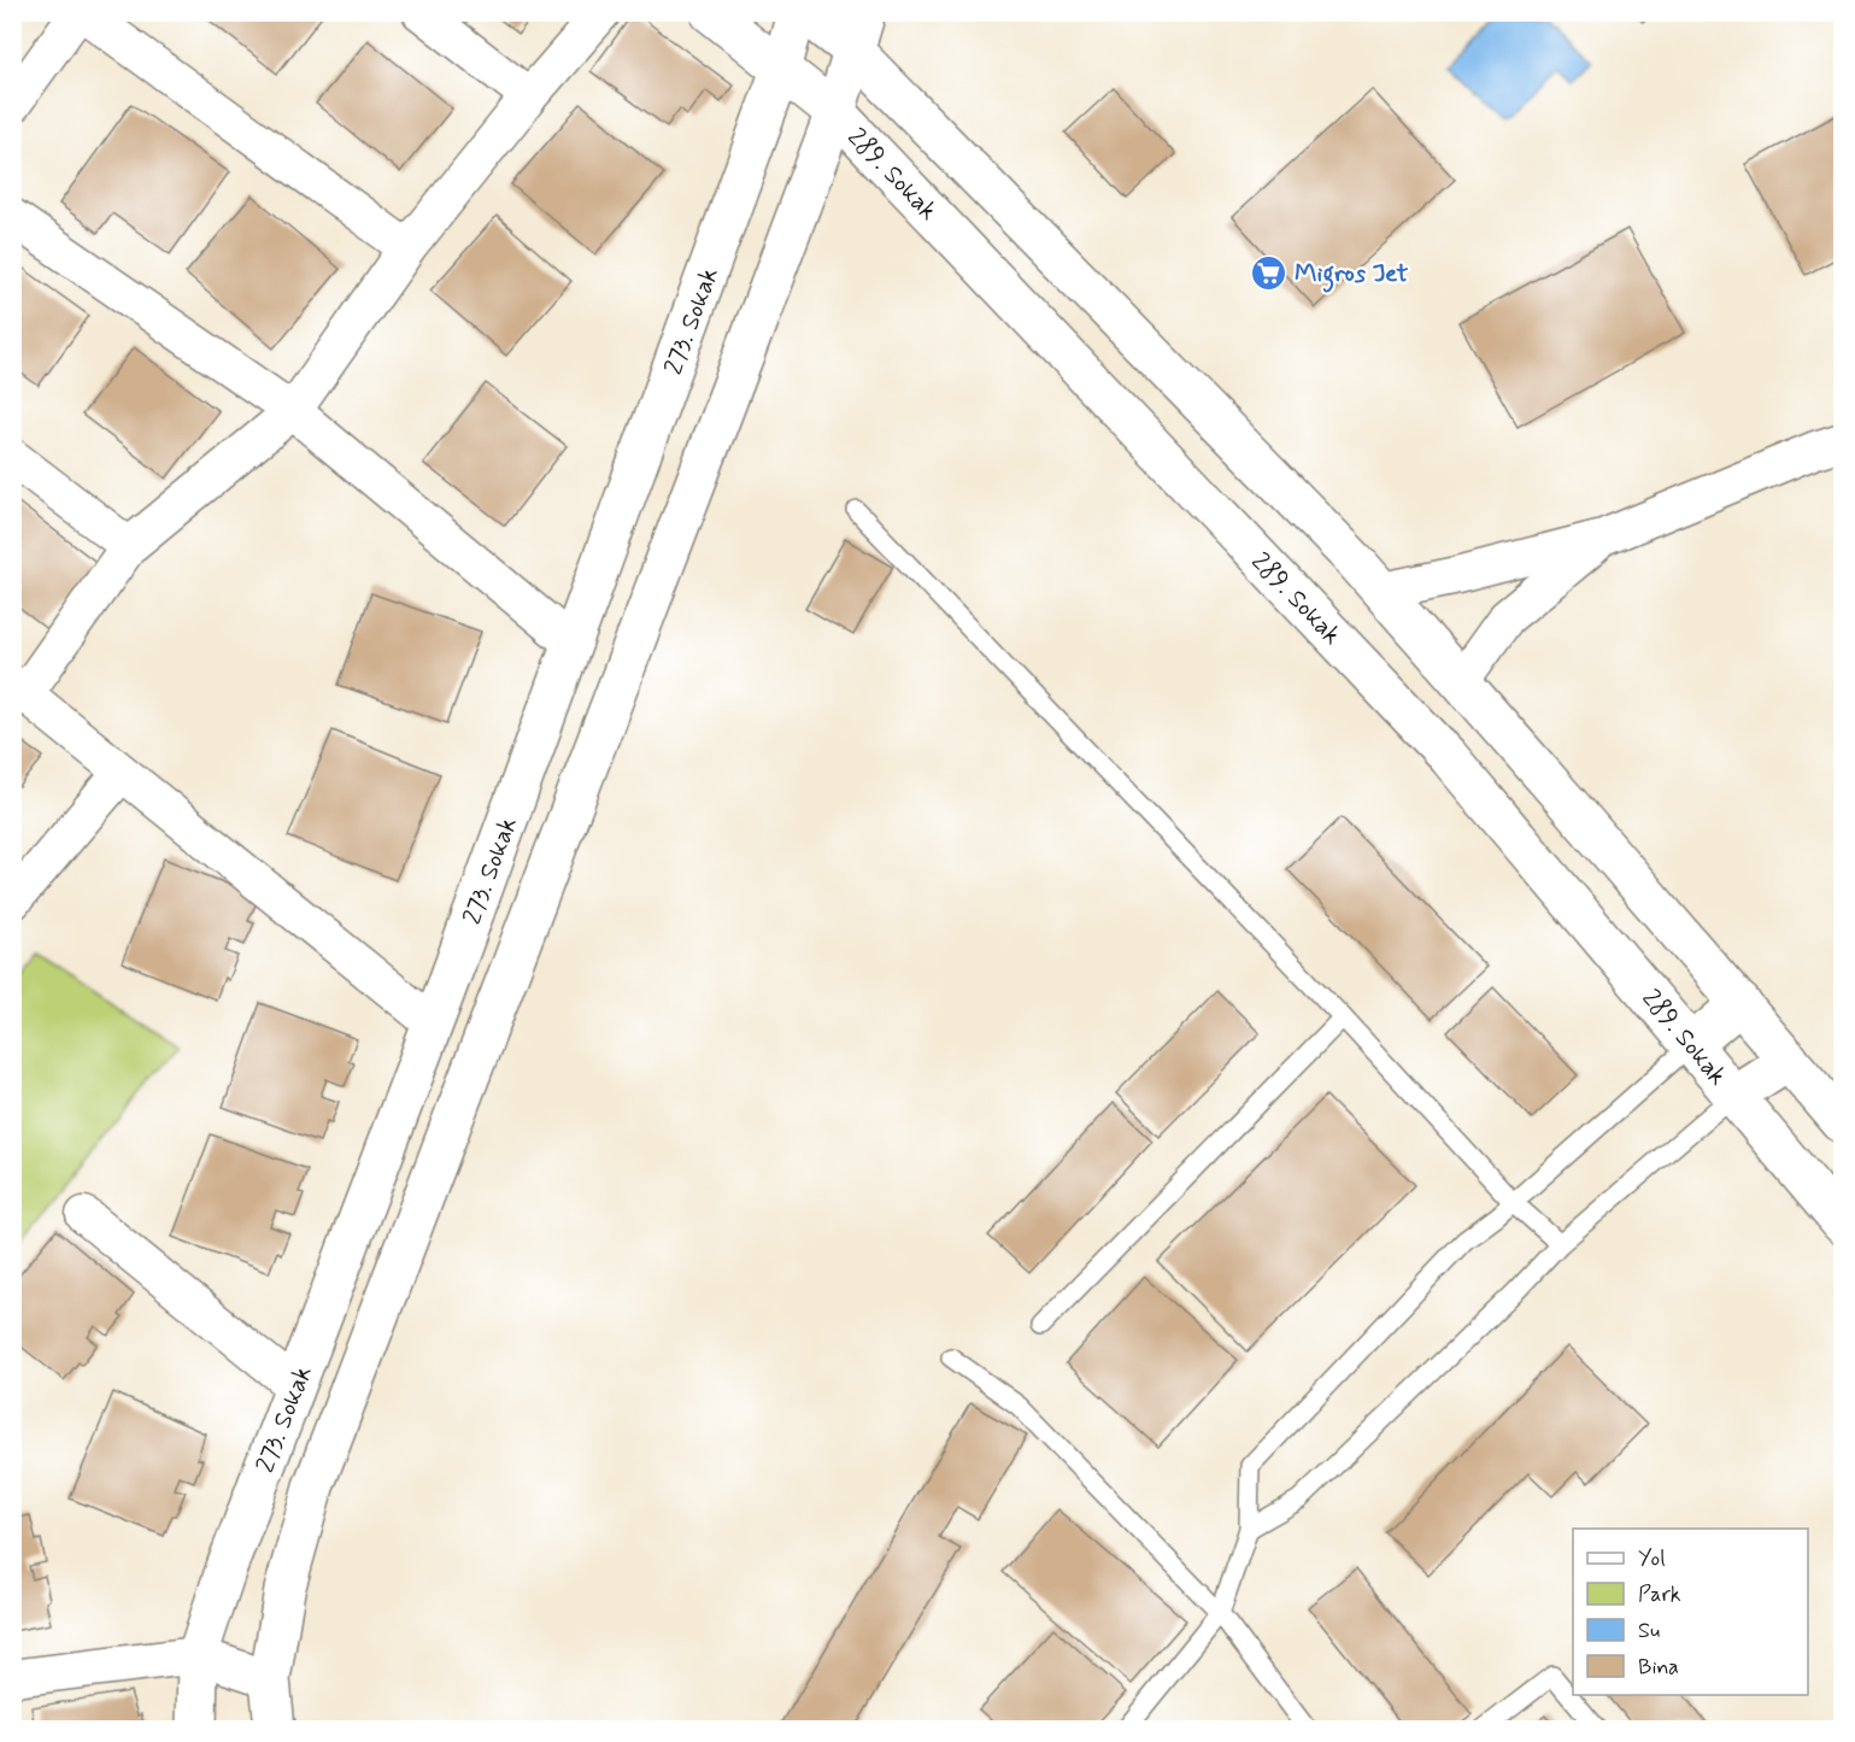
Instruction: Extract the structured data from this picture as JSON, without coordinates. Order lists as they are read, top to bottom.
{
  "streets": {
    "street": ["289. Sokak", "273. Sokak"]
  },
  "crossings": [
    ["289. Sokak", "273. Sokak"]
  ],
  "places": {
    "supermarket": ["Migros Jet"]
  },
  "legend": [
    "Yol",
    "Park",
    "Su",
    "Bina"
  ]
}
